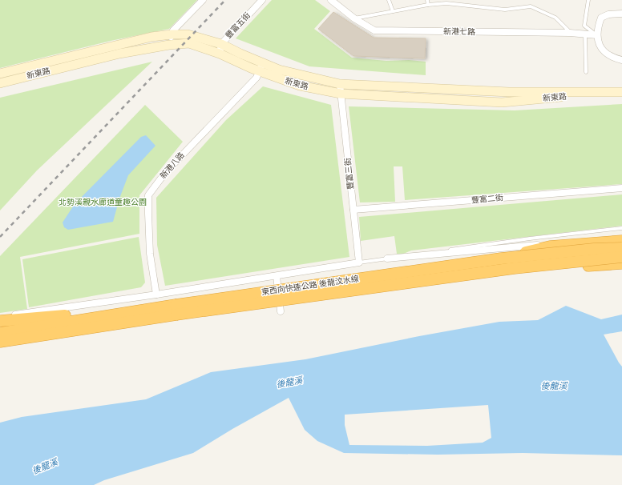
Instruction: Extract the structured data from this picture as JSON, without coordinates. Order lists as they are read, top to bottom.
{
  "streets": {
    "highway": ["東西向快速公路 後龍汶水線"],
    "main road": ["新東路"],
    "street": [
      "豐富五街",
      "新港七路",
      "新港八路",
      "豐富三街",
      "豐富二街"
    ]
  },
  "crossings": [
    ["豐富五街", "新東路"],
    ["新東路", "新港八路"],
    ["新東路", "豐富三街"],
    ["豐富三街", "豐富二街"]
  ],
  "water": ["後龍溪"],
  "parks": ["北勢溪親水廊道童趣公園"]
}
